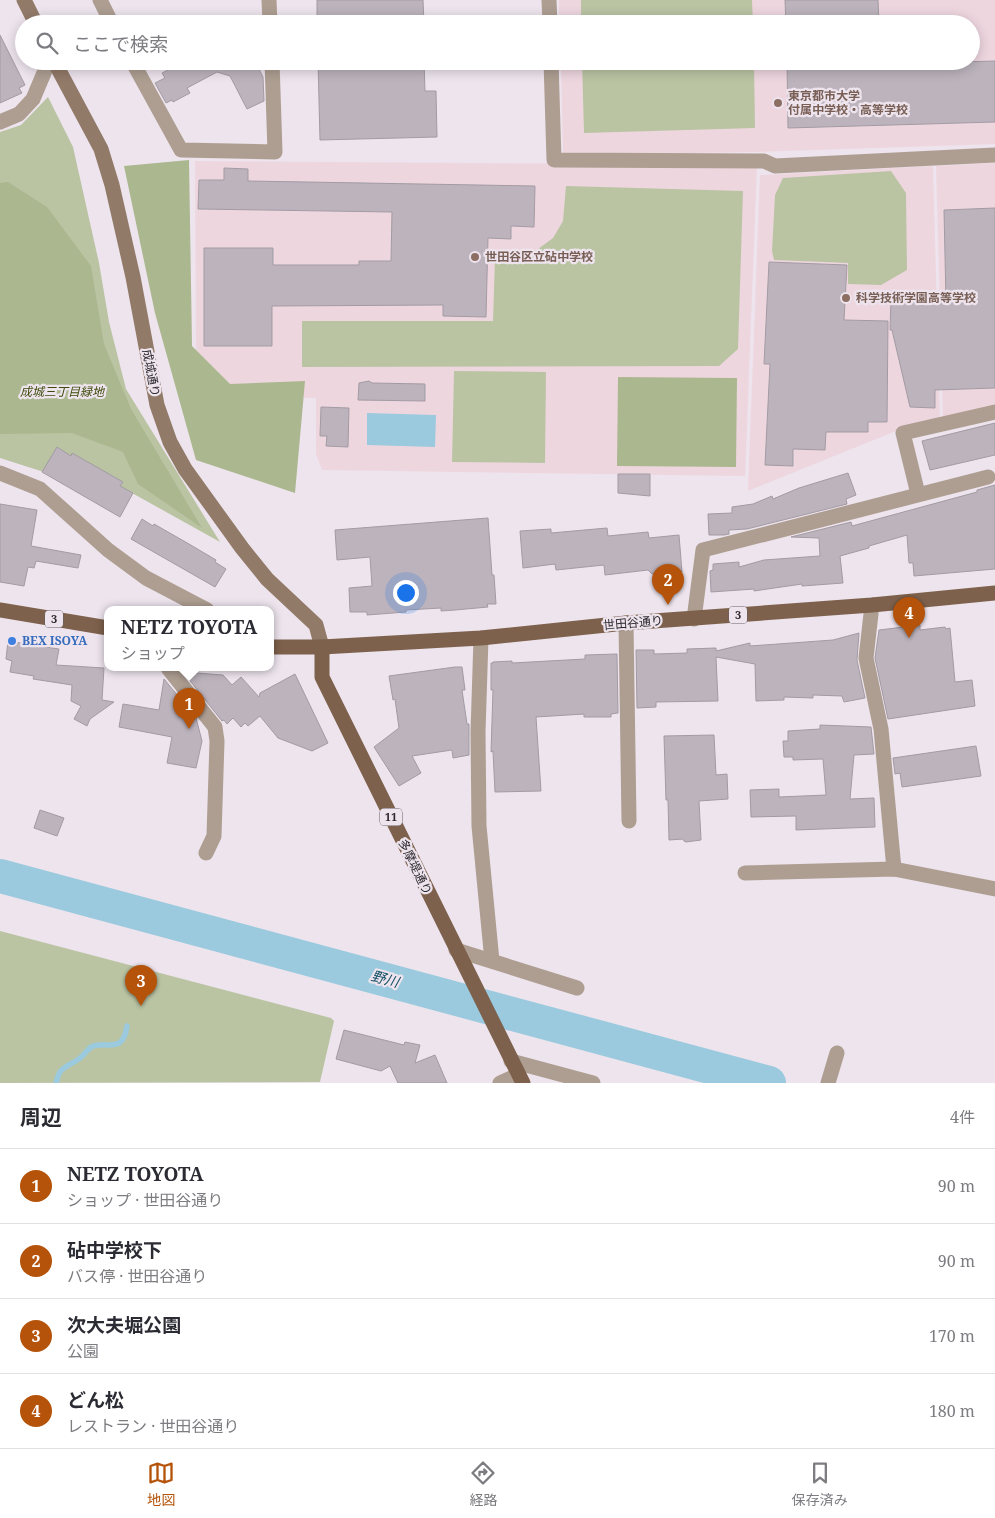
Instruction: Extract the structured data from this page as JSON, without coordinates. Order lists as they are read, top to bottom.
{
  "streets": {
    "main road": [
      "3",
      "世田谷通り",
      "11",
      "多摩堤通り"
    ],
    "street": ["成城通り"]
  },
  "crossings": [
    ["成城通り", "世田谷通り"],
    ["成城通り", "多摩堤通り"],
    ["世田谷通り", "多摩堤通り"]
  ],
  "water": ["野川"],
  "parks": ["成城三丁目緑地"],
  "places": [
    "東京都市大学 付属中学校・高等学校",
    "世田谷区立砧中学校",
    "科学技術学園高等学校",
    "BEX ISOYA"
  ],
  "page": {
    "search": "ここで検索",
    "pins": [
      "2",
      "4",
      "1",
      "3"
    ],
    "popup": ["NETZ TOYOTA", "ショップ"],
    "heading": ["周辺", "4件"],
    "list": [
      {
        "mark": "1",
        "name": "NETZ TOYOTA",
        "note": "ショップ · 世田谷通り",
        "value": "90 m"
      },
      {
        "mark": "2",
        "name": "砧中学校下",
        "note": "バス停 · 世田谷通り",
        "value": "90 m"
      },
      {
        "mark": "3",
        "name": "次大夫堀公園",
        "note": "公園",
        "value": "170 m"
      },
      {
        "mark": "4",
        "name": "どん松",
        "note": "レストラン · 世田谷通り",
        "value": "180 m"
      }
    ],
    "nav": ["地図", "経路", "保存済み"]
  }
}
